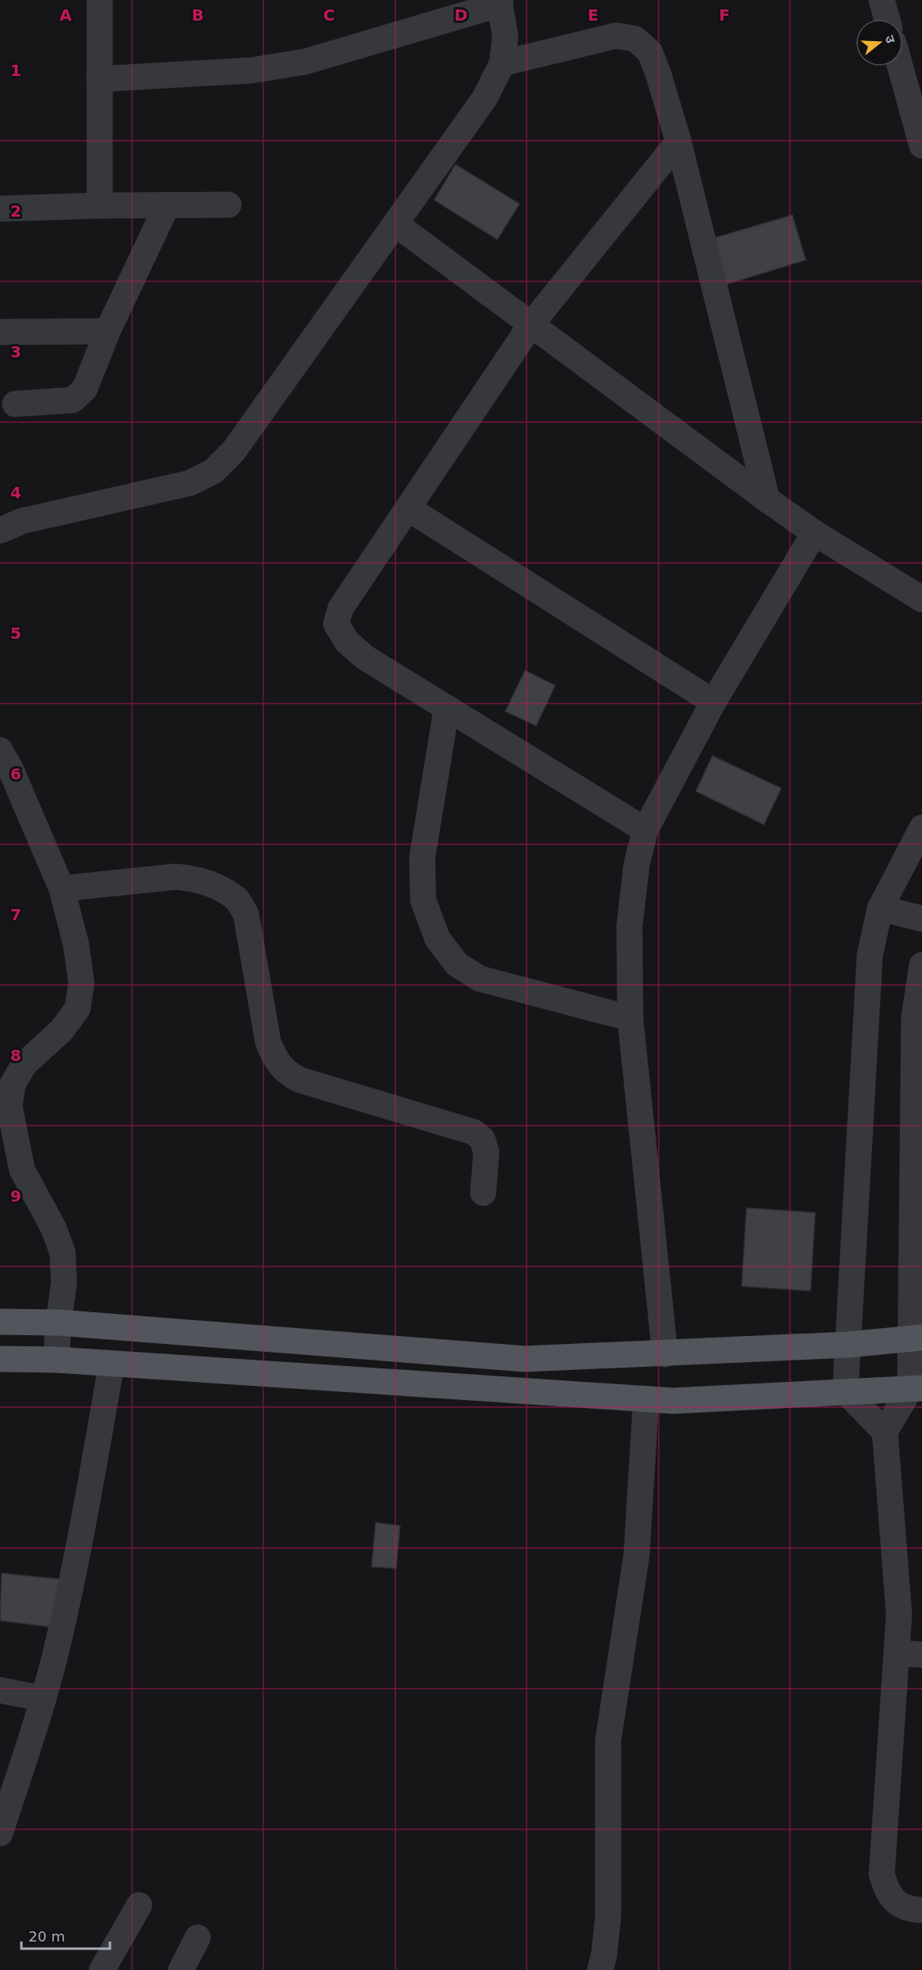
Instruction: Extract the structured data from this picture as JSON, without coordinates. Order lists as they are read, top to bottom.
{
  "scale_bar": "20 m",
  "north": "right",
  "grid": {
    "columns": [
      "A",
      "B",
      "C",
      "D",
      "E",
      "F"
    ],
    "rows": [
      "1",
      "2",
      "3",
      "4",
      "5",
      "6",
      "7",
      "8",
      "9"
    ]
  }
}
